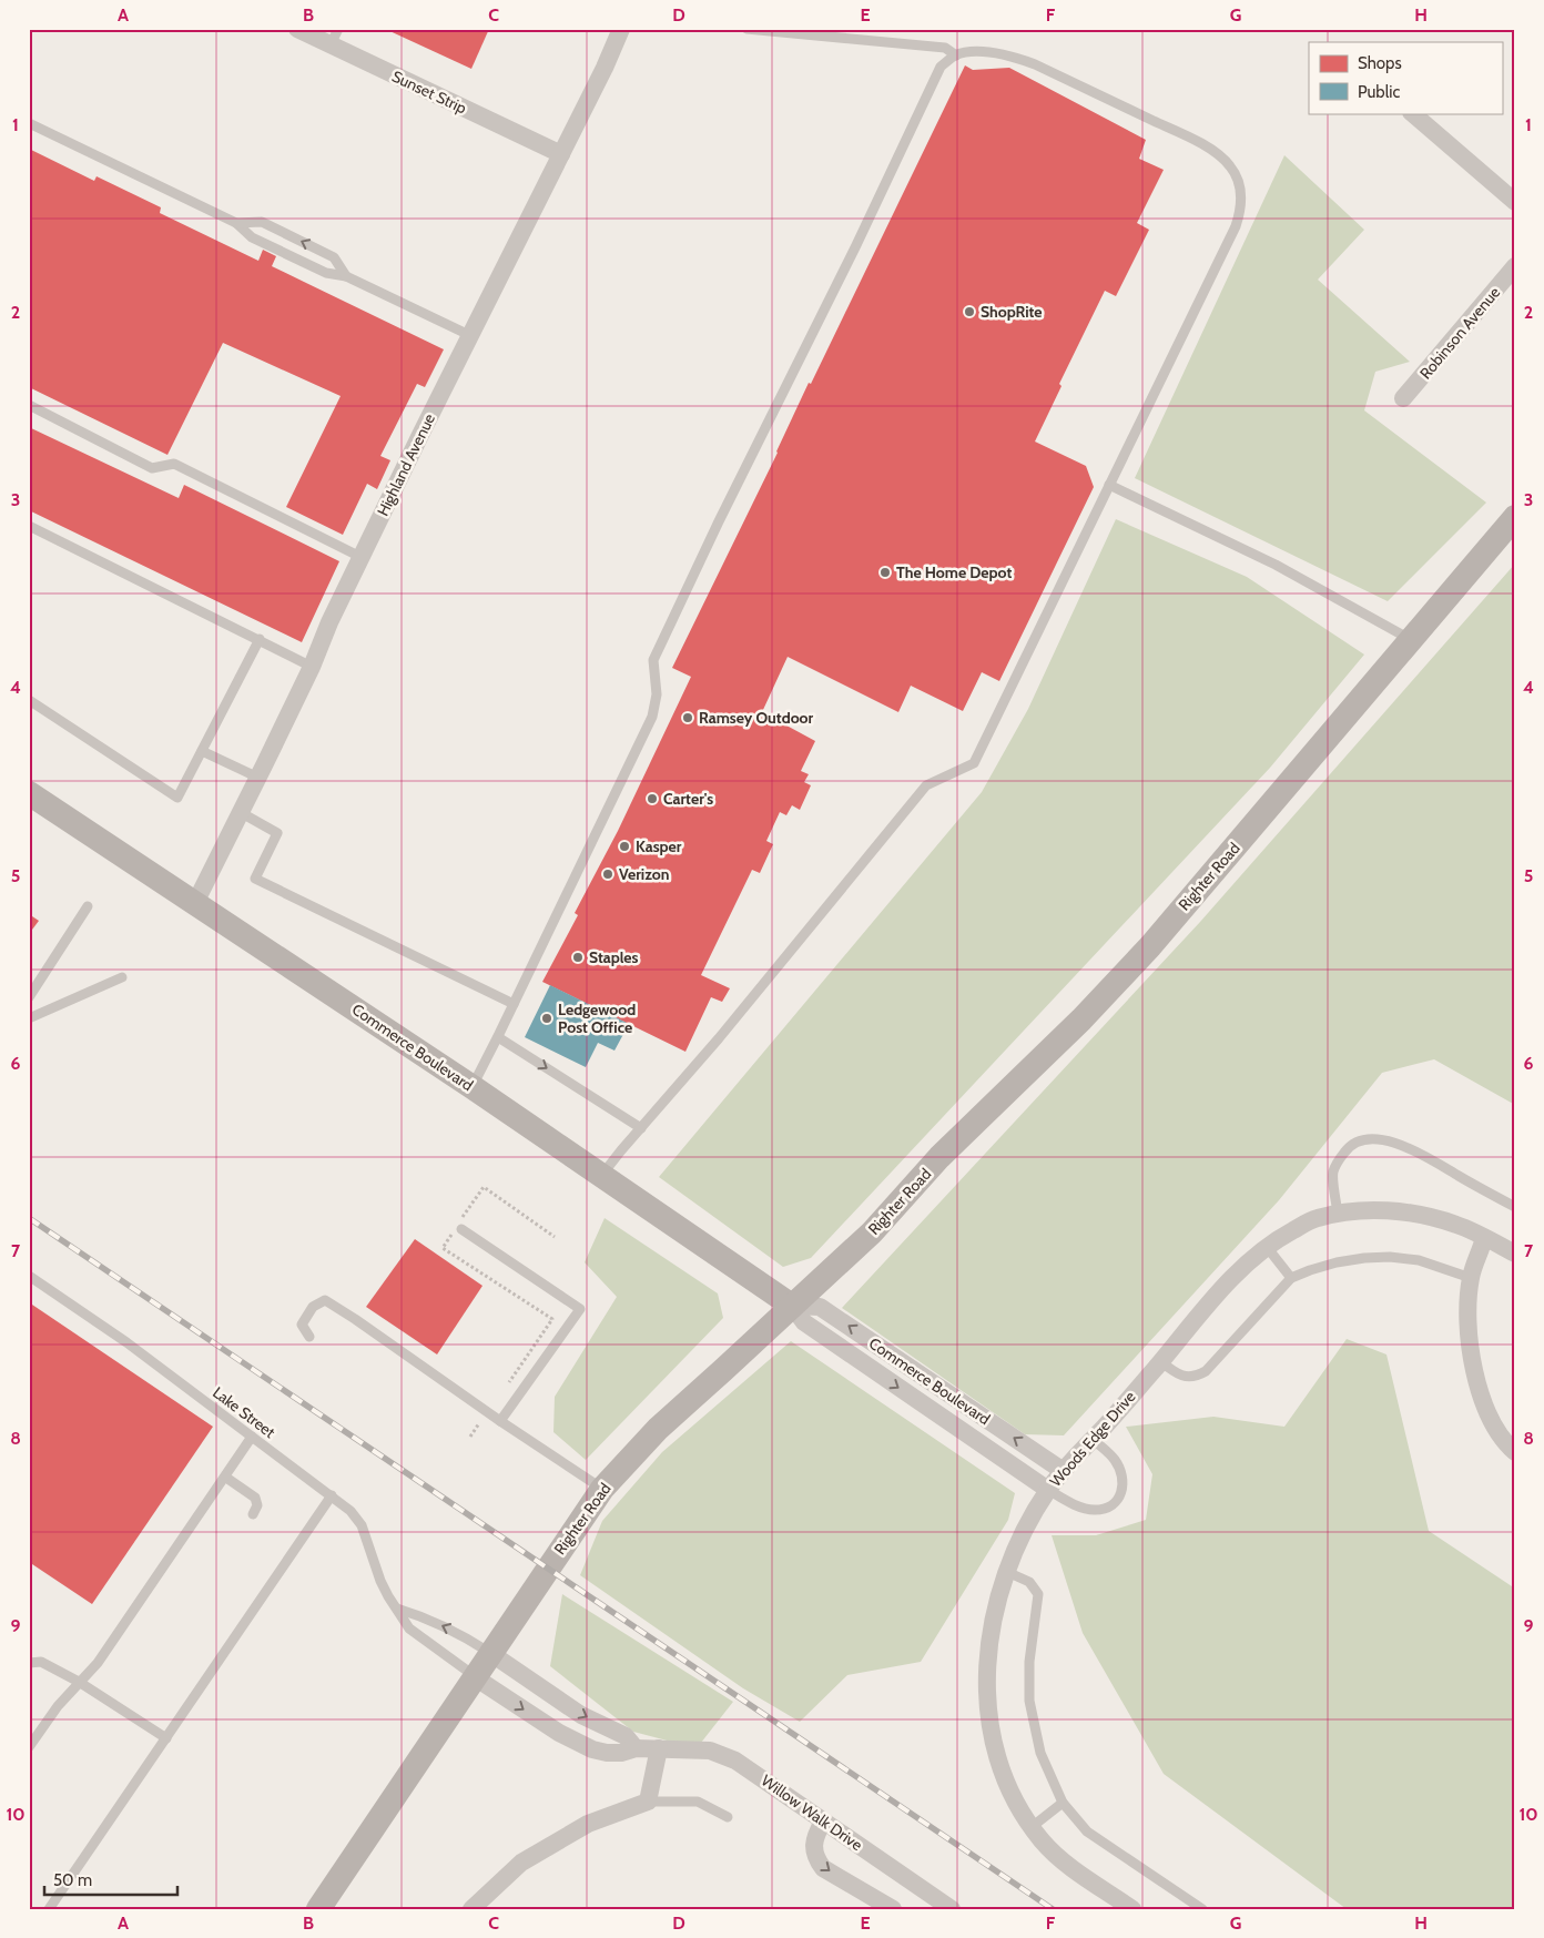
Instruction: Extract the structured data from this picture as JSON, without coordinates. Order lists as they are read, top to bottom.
{
  "streets": {
    "street": [
      "Sunset Strip",
      "Robinson Avenue",
      "Highland Avenue",
      "Righter Road",
      "Commerce Boulevard",
      "Woods Edge Drive",
      "Willow Walk Drive"
    ],
    "lane": ["Lake Street"]
  },
  "crossings": [
    ["Sunset Strip", "Highland Avenue"],
    ["Highland Avenue", "Commerce Boulevard"],
    ["Righter Road", "Commerce Boulevard"],
    ["Righter Road", "Lake Street"],
    ["Righter Road", "Willow Walk Drive"],
    ["Commerce Boulevard", "Woods Edge Drive"],
    ["Lake Street", "Willow Walk Drive"]
  ],
  "places": [
    "ShopRite",
    "The Home Depot",
    "Ramsey Outdoor",
    "Carter's",
    "Kasper",
    "Verizon",
    "Staples",
    "Ledgewood Post Office"
  ],
  "legend": ["Shops", "Public"],
  "scale_bar": "50 m",
  "grid": {
    "columns": [
      "A",
      "B",
      "C",
      "D",
      "E",
      "F",
      "G",
      "H"
    ],
    "rows": [
      "1",
      "2",
      "3",
      "4",
      "5",
      "6",
      "7",
      "8",
      "9",
      "10"
    ]
  }
}
